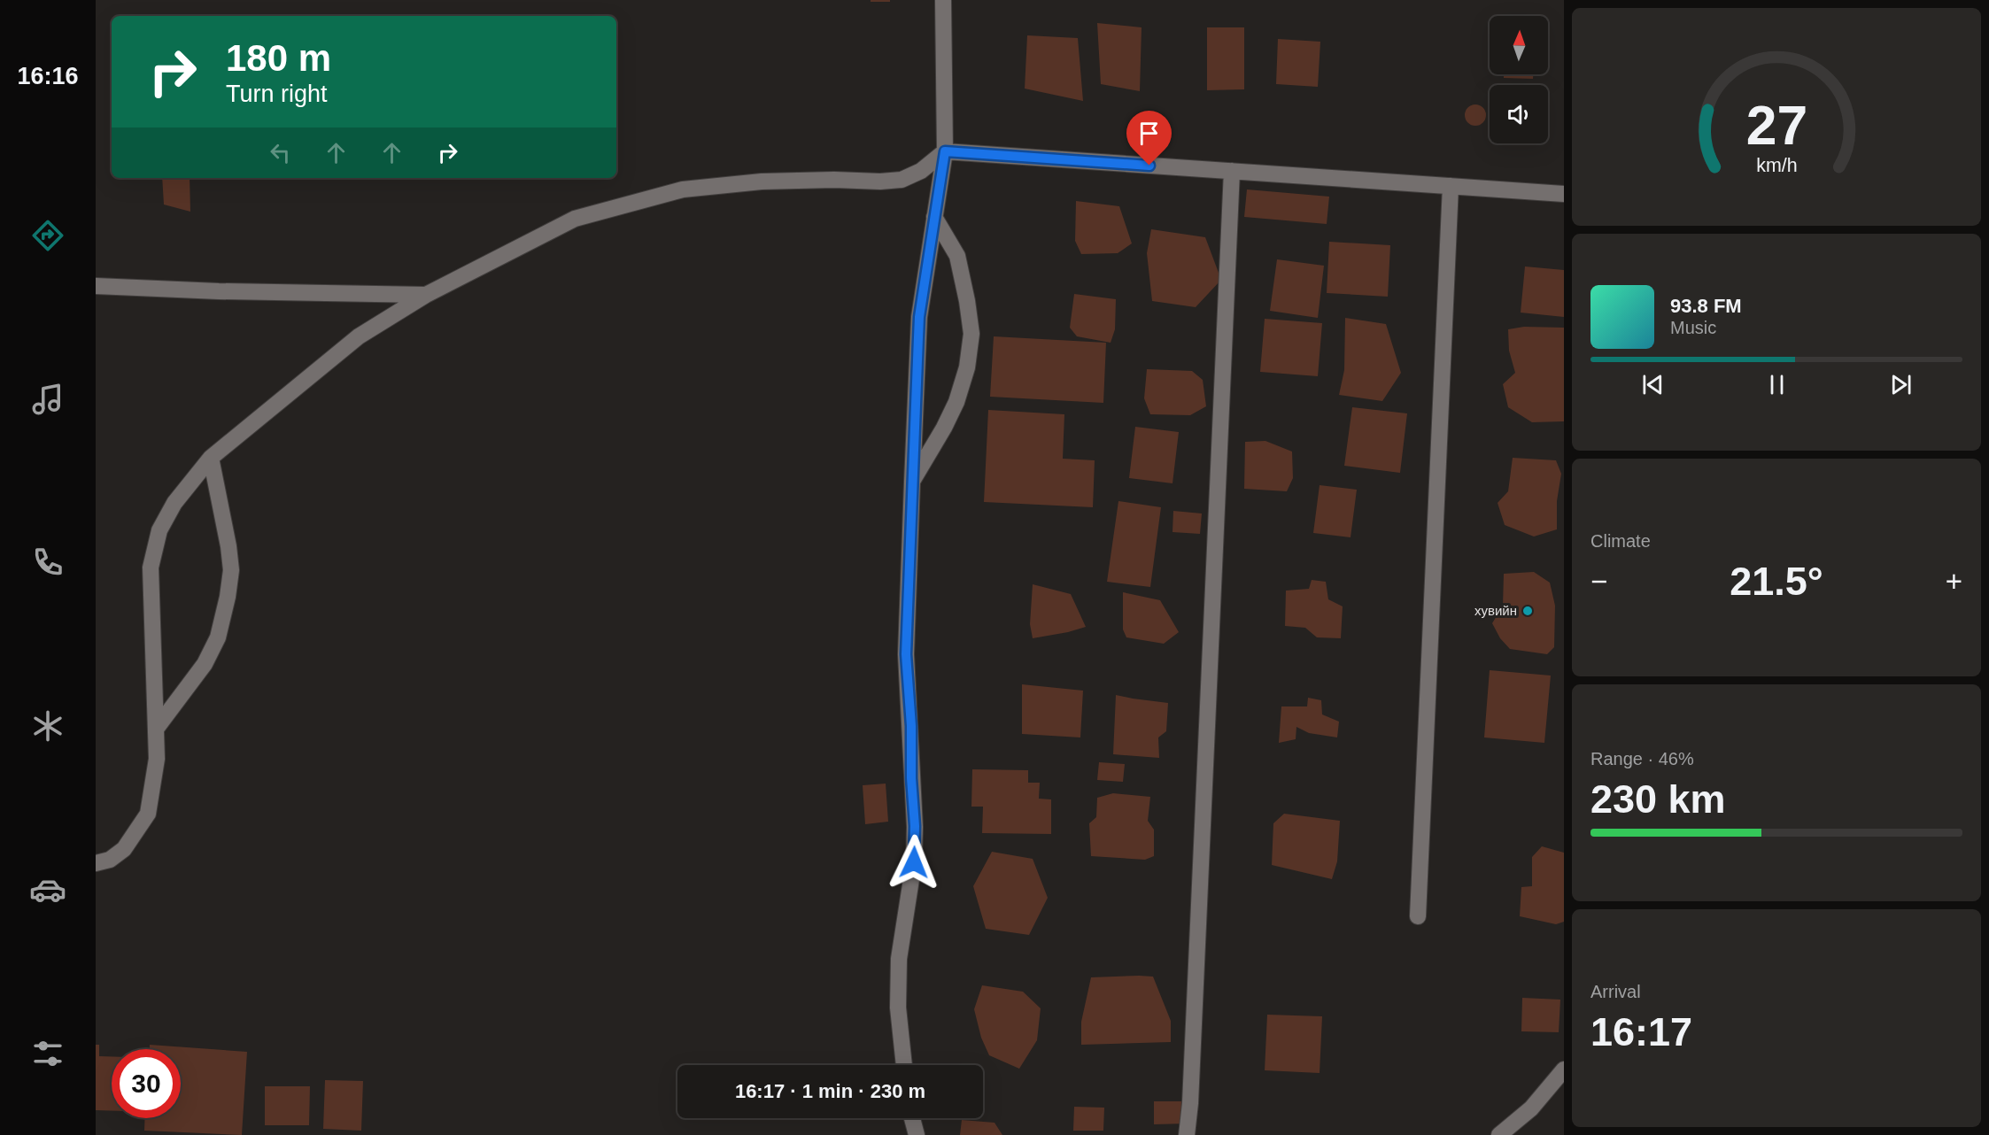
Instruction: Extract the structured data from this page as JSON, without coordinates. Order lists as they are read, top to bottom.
{
  "places": ["хувийн"],
  "north": "top",
  "page": {
    "tabs": "16:16",
    "turn": ["180 m", "Turn right"],
    "song": ["93.8 FM", "Music"],
    "tile": [
      "Climate",
      ["Range · 46%", "230 km"],
      ["Arrival", "16:17"]
    ],
    "heat": ["−", "21.5°", "+"],
    "limit": "30",
    "trip": "16:17 · 1 min · 230 m",
    "gauge": ["27", "km/h"]
  }
}
